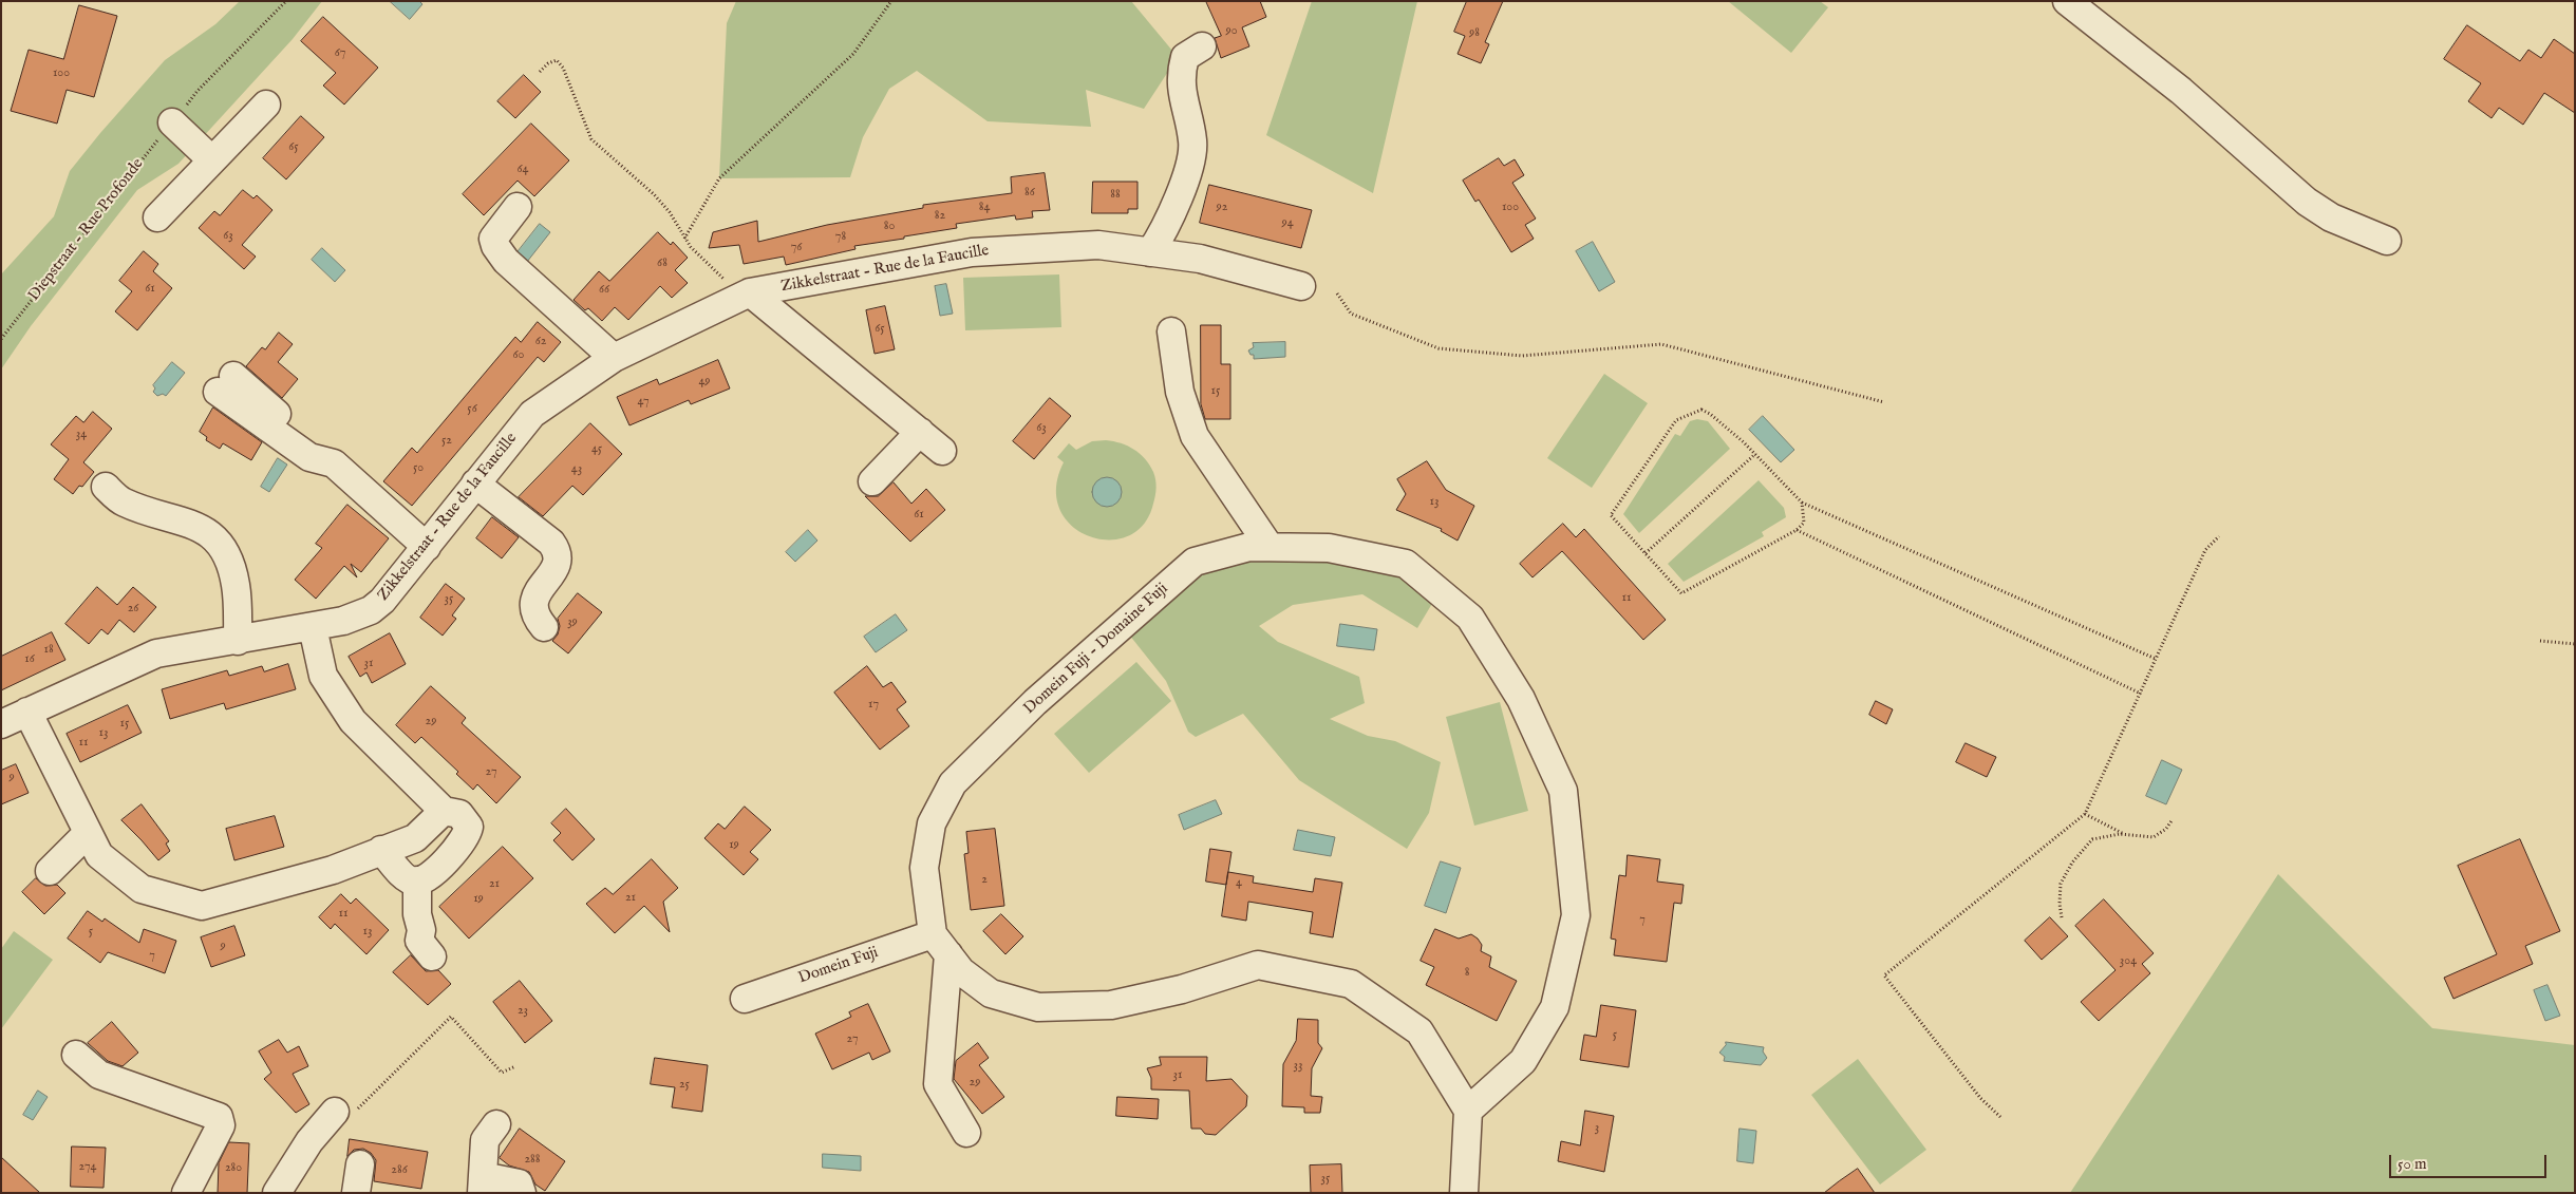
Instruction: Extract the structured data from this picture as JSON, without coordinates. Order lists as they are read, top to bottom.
{
  "streets": {
    "street": ["Zikkelstraat - Rue de la Faucille", "Domein Fuji - Domaine Fuji", "Domein Fuji"],
    "path": ["Diepstraat - Rue Profonde"]
  },
  "crossings": [
    ["Domein Fuji - Domaine Fuji", "Domein Fuji"]
  ],
  "house_numbers": [
    "90",
    "98",
    "67",
    "100",
    "65",
    "64",
    "86",
    "88",
    "84",
    "92",
    "100",
    "82",
    "94",
    "80",
    "63",
    "78",
    "76",
    "68",
    "61",
    "66",
    "65",
    "62",
    "60",
    "49",
    "15",
    "47",
    "56",
    "63",
    "34",
    "52",
    "45",
    "50",
    "43",
    "13",
    "61",
    "11",
    "35",
    "26",
    "39",
    "18",
    "16",
    "31",
    "17",
    "29",
    "15",
    "13",
    "11",
    "27",
    "9",
    "19",
    "2",
    "4",
    "21",
    "21",
    "19",
    "11",
    "7",
    "5",
    "13",
    "9",
    "7",
    "304",
    "8",
    "23",
    "5",
    "27",
    "33",
    "31",
    "29",
    "25",
    "3",
    "288",
    "274",
    "280",
    "286",
    "35"
  ],
  "scale_bar": "50 m"
}
